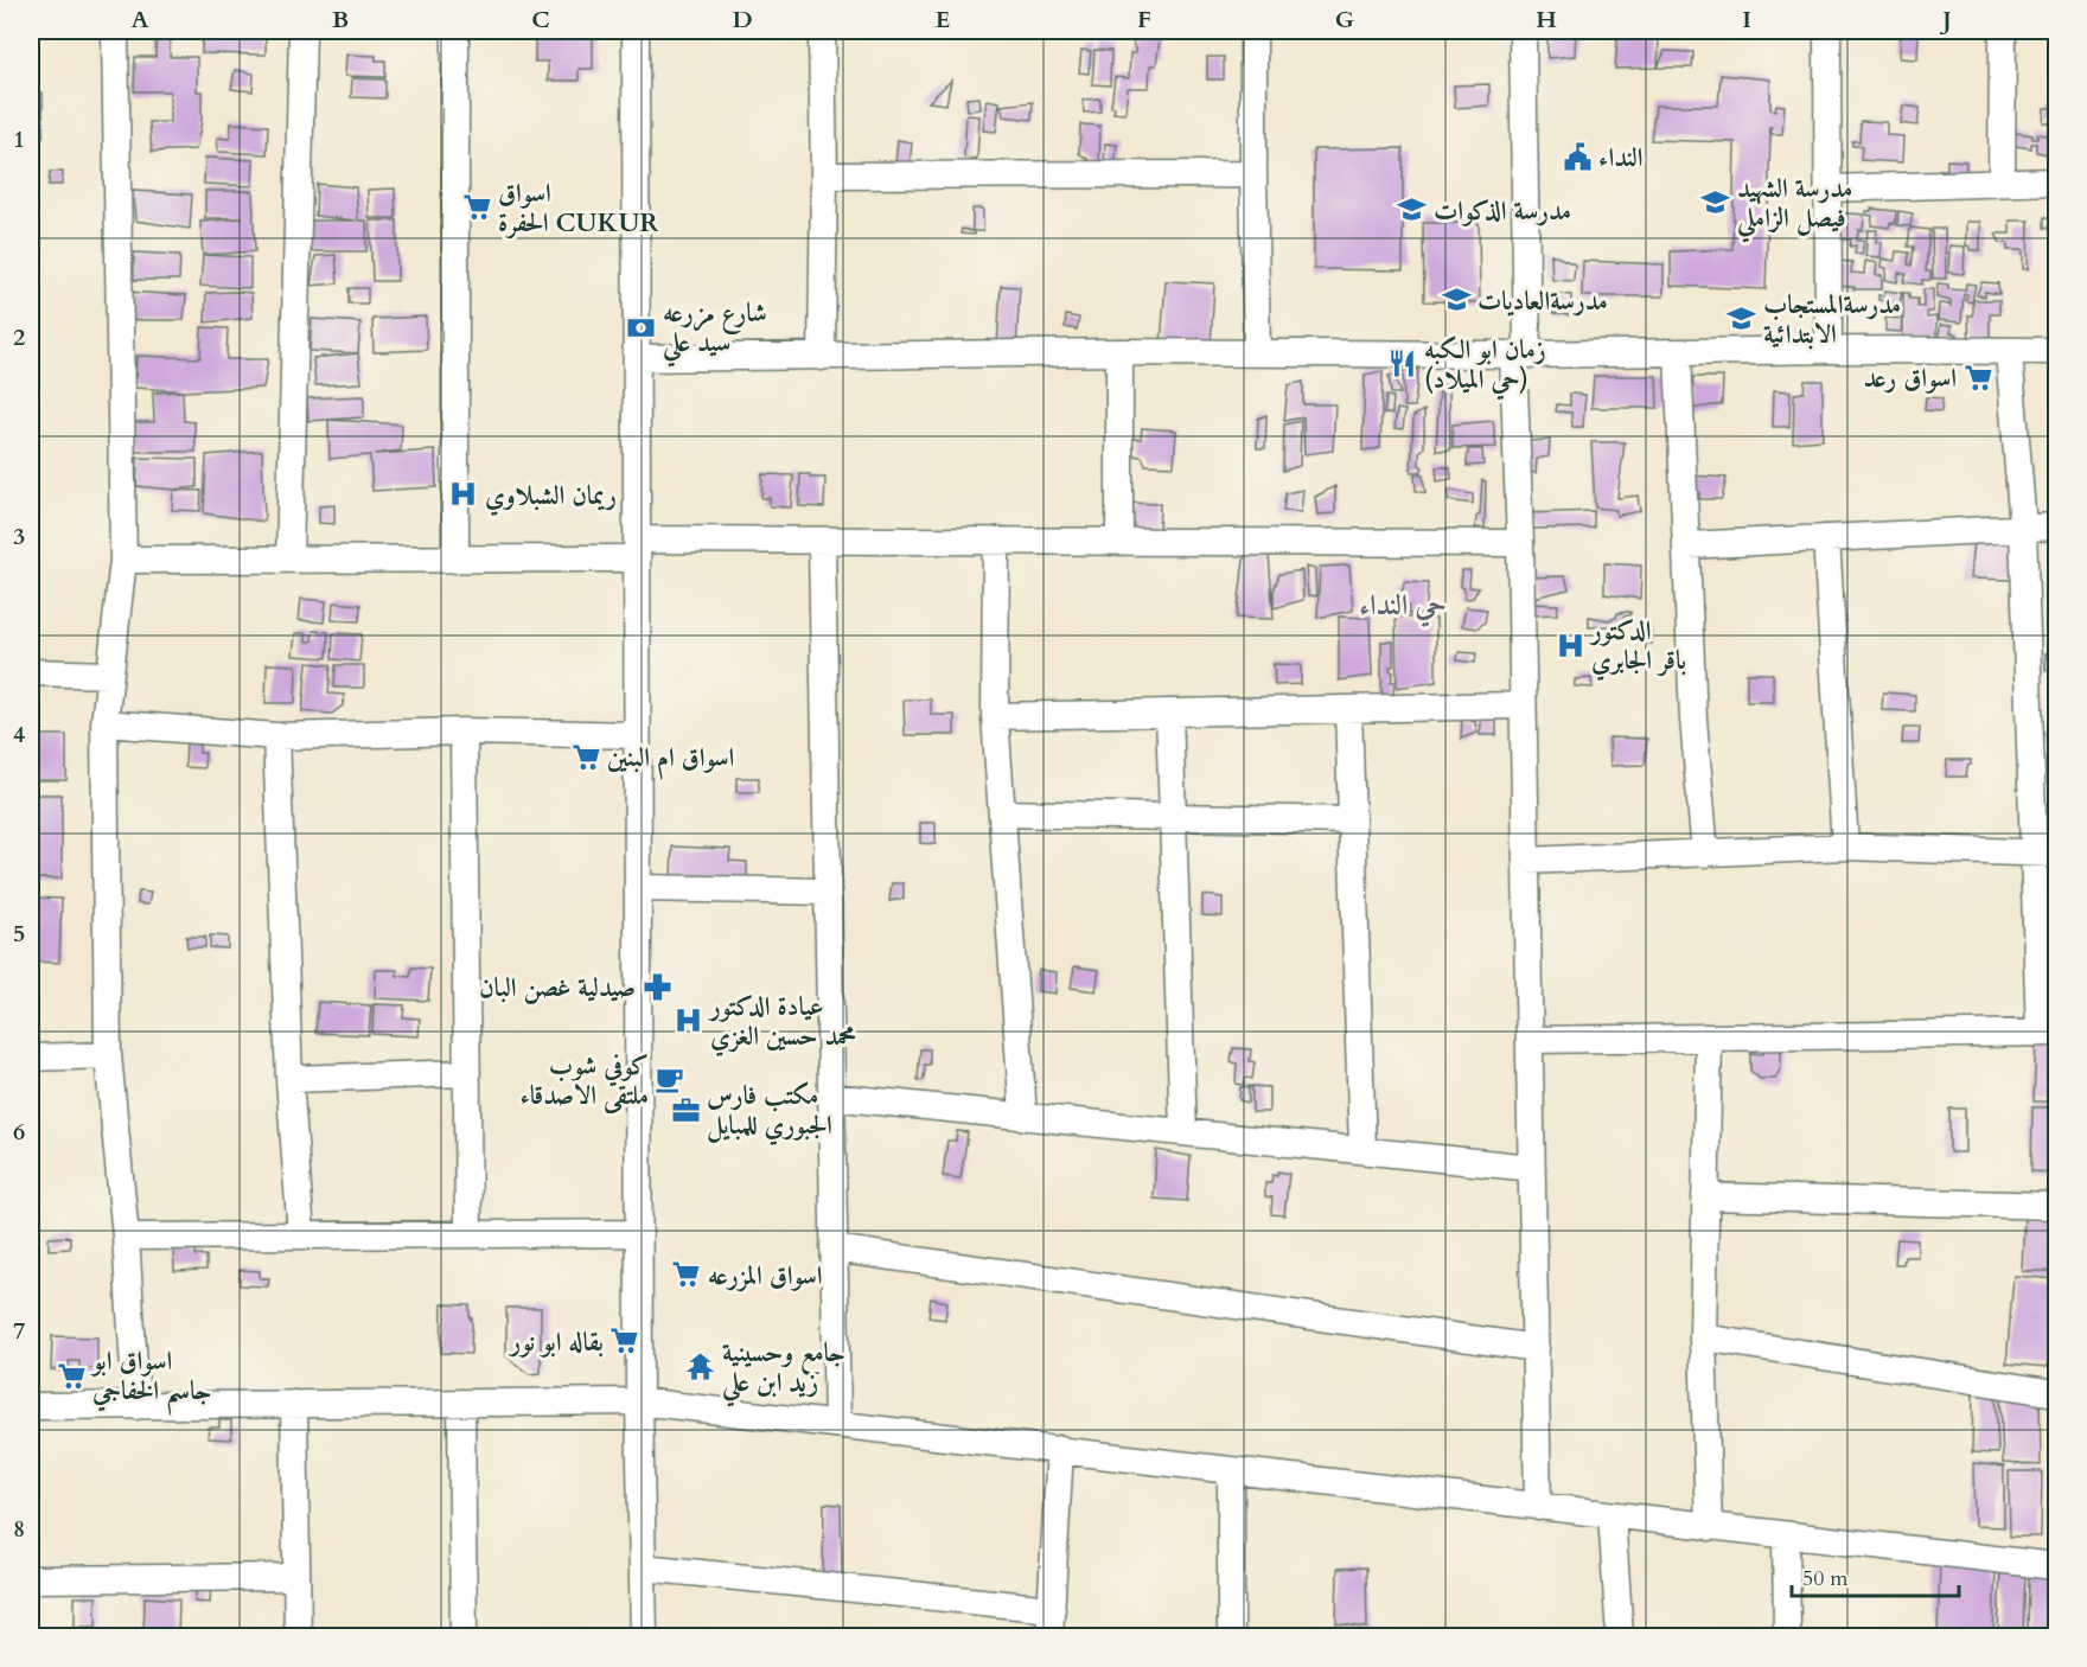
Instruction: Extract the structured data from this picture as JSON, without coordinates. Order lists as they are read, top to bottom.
{
  "districts": ["حي النداء"],
  "places": {
    "public building": ["النداء"],
    "school or university": [
      "مدرسة الشهيد فيصل الزاملي",
      "مدرسة الذكوات",
      "مدرسةالعاديات",
      "مدرسةالمستجاب الابتدائية"
    ],
    "supermarket": [
      "اسواق الحفرة CUKUR",
      "اسواق رعد",
      "اسواق ام البنين",
      "اسواق المزرعه",
      "بقاله ابو نور",
      "اسواق ابو جاسم الخفاجي"
    ],
    "bank": ["شارع مزرعه سيد علي"],
    "restaurant": ["زمان ابو الكبه (حي الميلاد)"],
    "hospital": ["ريمان الشبلاوي", "الدكتور باقر الجابري", "عيادة الدكتور محمد حسين الغزي"],
    "pharmacy": ["صيدلية غصن البان"],
    "cafe": ["كوفي شوب ملتقى الاصدقاء"],
    "office": ["مكتب فارس الجبوري للمبايل"],
    "temple": ["جامع وحسينية زيد ابن علي"]
  },
  "scale_bar": "50 m",
  "grid": {
    "columns": [
      "A",
      "B",
      "C",
      "D",
      "E",
      "F",
      "G",
      "H",
      "I",
      "J"
    ],
    "rows": [
      "1",
      "2",
      "3",
      "4",
      "5",
      "6",
      "7",
      "8"
    ]
  }
}
